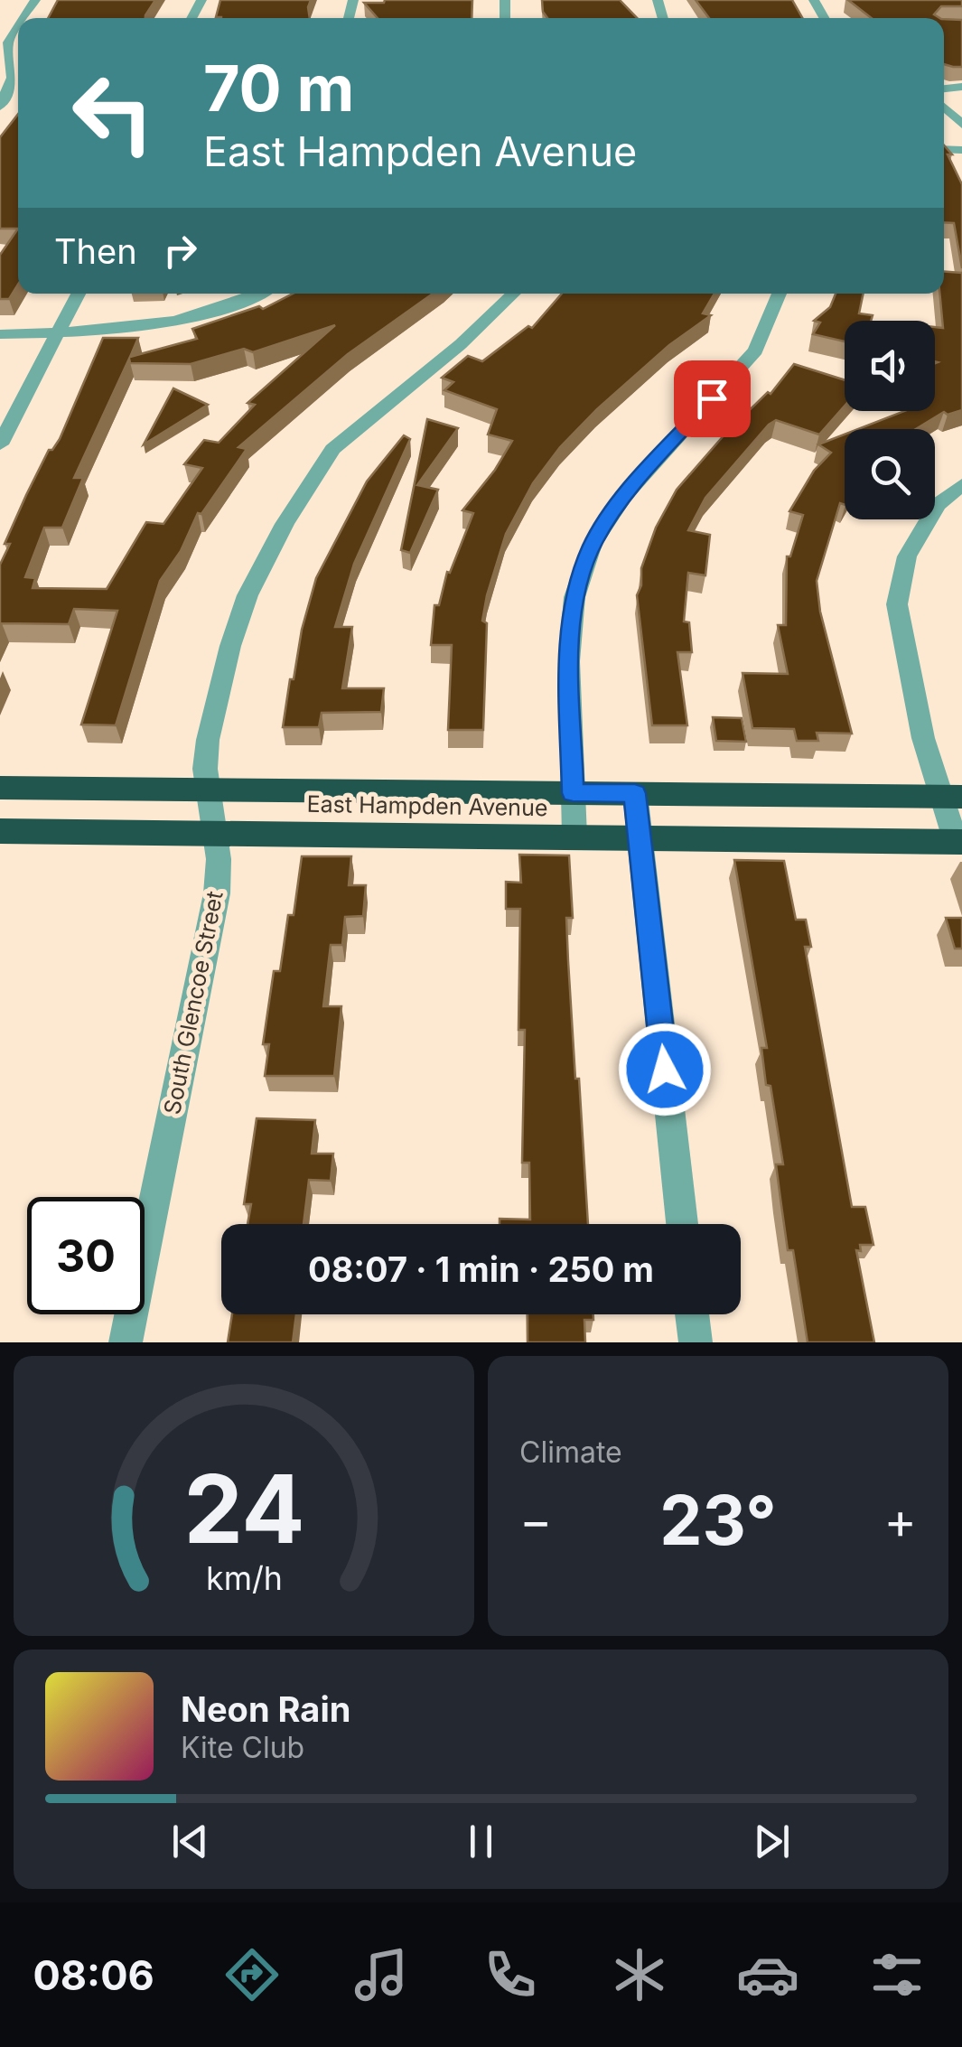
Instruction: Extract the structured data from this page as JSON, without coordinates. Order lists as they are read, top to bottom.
{
  "streets": {
    "highway": ["East Hampden Avenue"],
    "street": ["South Glencoe Street"]
  },
  "crossings": [
    ["East Hampden Avenue", "South Glencoe Street"]
  ],
  "page": {
    "turn": ["70 m", "East Hampden Avenue"],
    "then": "Then",
    "limit": "30",
    "trip": "08:07 · 1 min · 250 m",
    "tile": "Climate",
    "heat": ["−", "23°", "+"],
    "song": ["Neon Rain", "Kite Club"],
    "tabs": "08:06",
    "gauge": ["24", "km/h"]
  }
}
